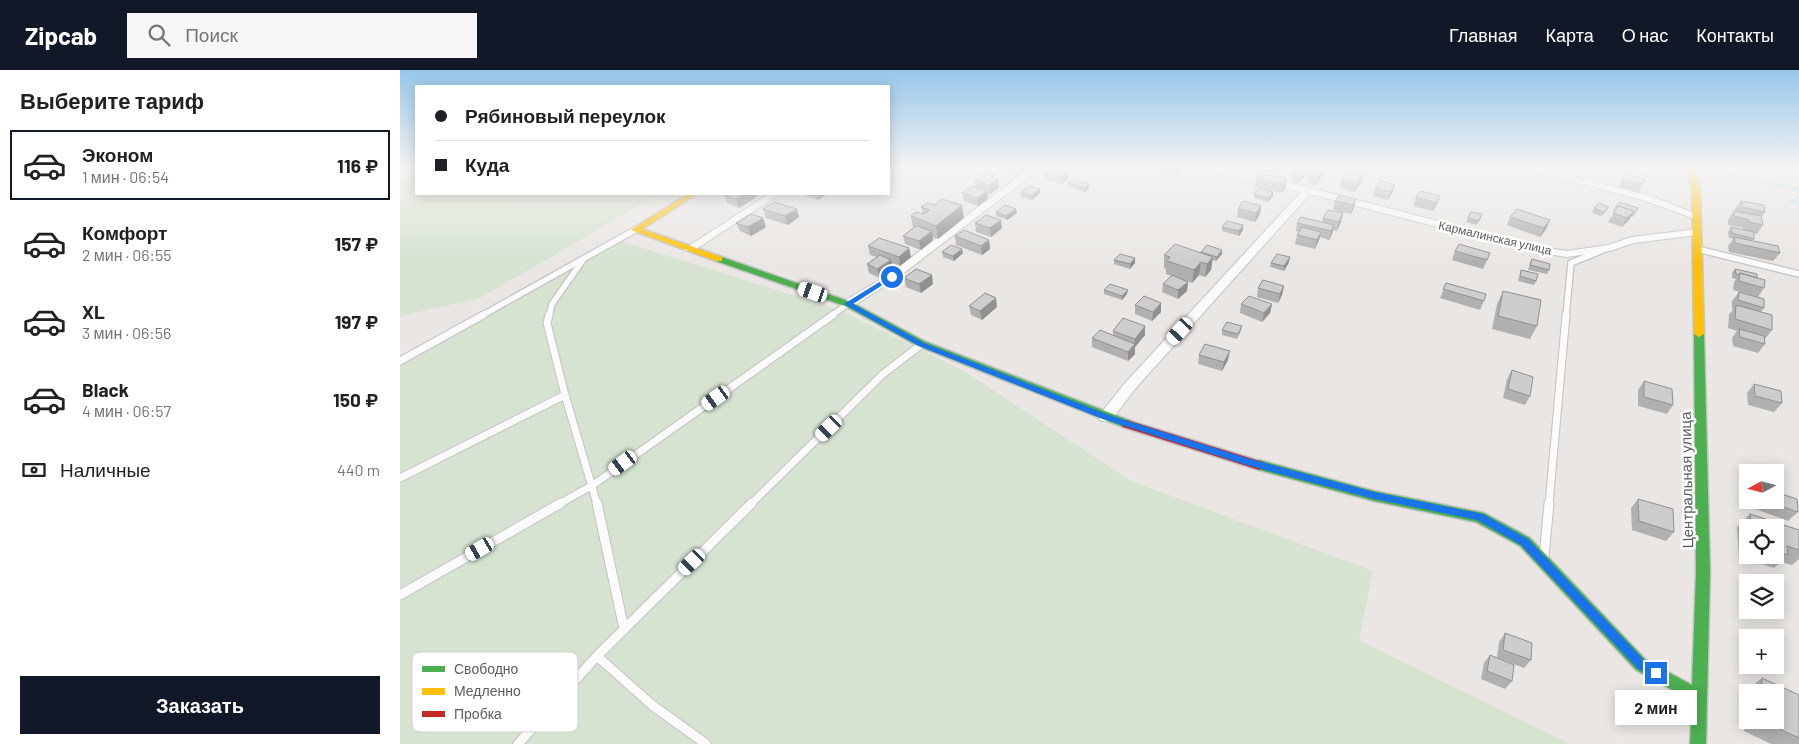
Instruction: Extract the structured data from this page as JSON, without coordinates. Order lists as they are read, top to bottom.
{
  "streets": {
    "street": ["Кармалинская улица", "Центральная улица"]
  },
  "crossings": [
    ["Кармалинская улица", "Центральная улица"]
  ],
  "legend": ["Свободно", "Медленно", "Пробка"],
  "north": "left",
  "page": {
    "header": "Zipcab",
    "search": "Поиск",
    "nav": [
      "Главная",
      "Карта",
      "О нас",
      "Контакты"
    ],
    "heading": "Выберите тариф",
    "banner": ["Рябиновый переулок", "Куда"],
    "list": [
      {
        "name": "Эконом",
        "note": "1 мин · 06:54",
        "value": "116 ₽"
      },
      {
        "name": "Комфорт",
        "note": "2 мин · 06:55",
        "value": "157 ₽"
      },
      {
        "name": "XL",
        "note": "3 мин · 06:56",
        "value": "197 ₽"
      },
      {
        "name": "Black",
        "note": "4 мин · 06:57",
        "value": "150 ₽"
      }
    ],
    "pay": ["Наличные", "440 m"],
    "map_buttons": ["+", "−"],
    "buttons": "Заказать",
    "bubble": "2 мин"
  }
}
